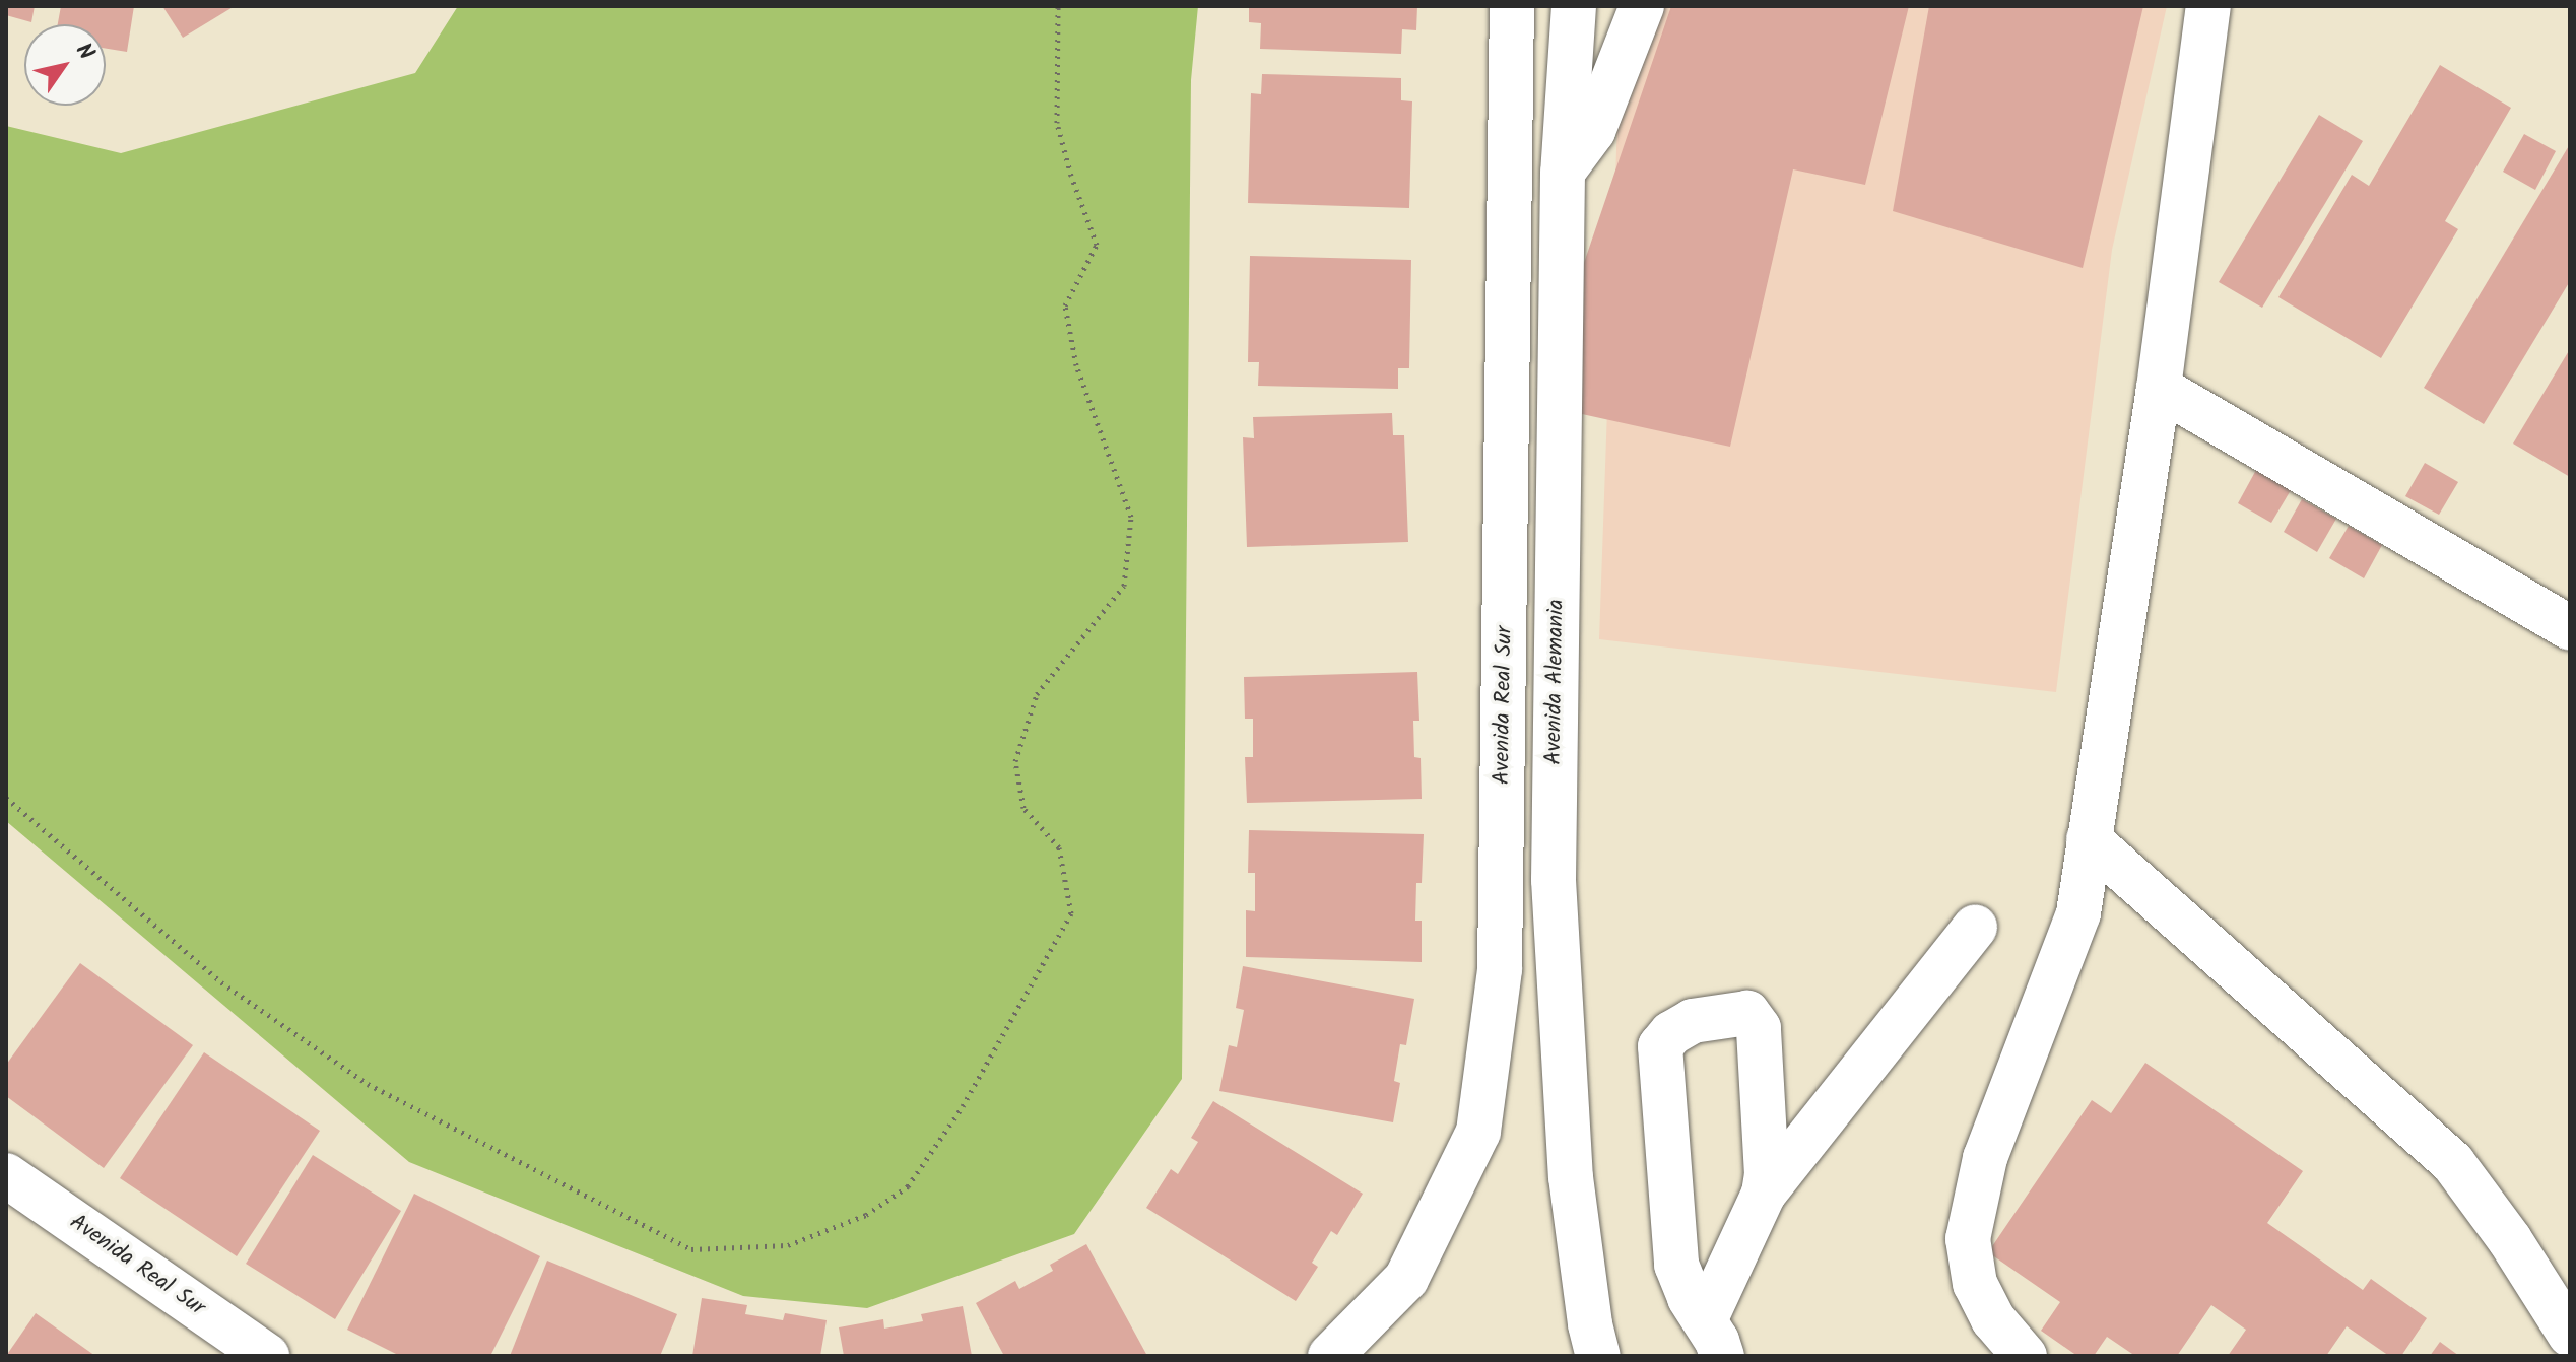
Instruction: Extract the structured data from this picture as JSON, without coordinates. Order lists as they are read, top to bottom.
{
  "streets": {
    "street": ["Avenida Alemania", "Avenida Real Sur"]
  },
  "north": "top right"
}
